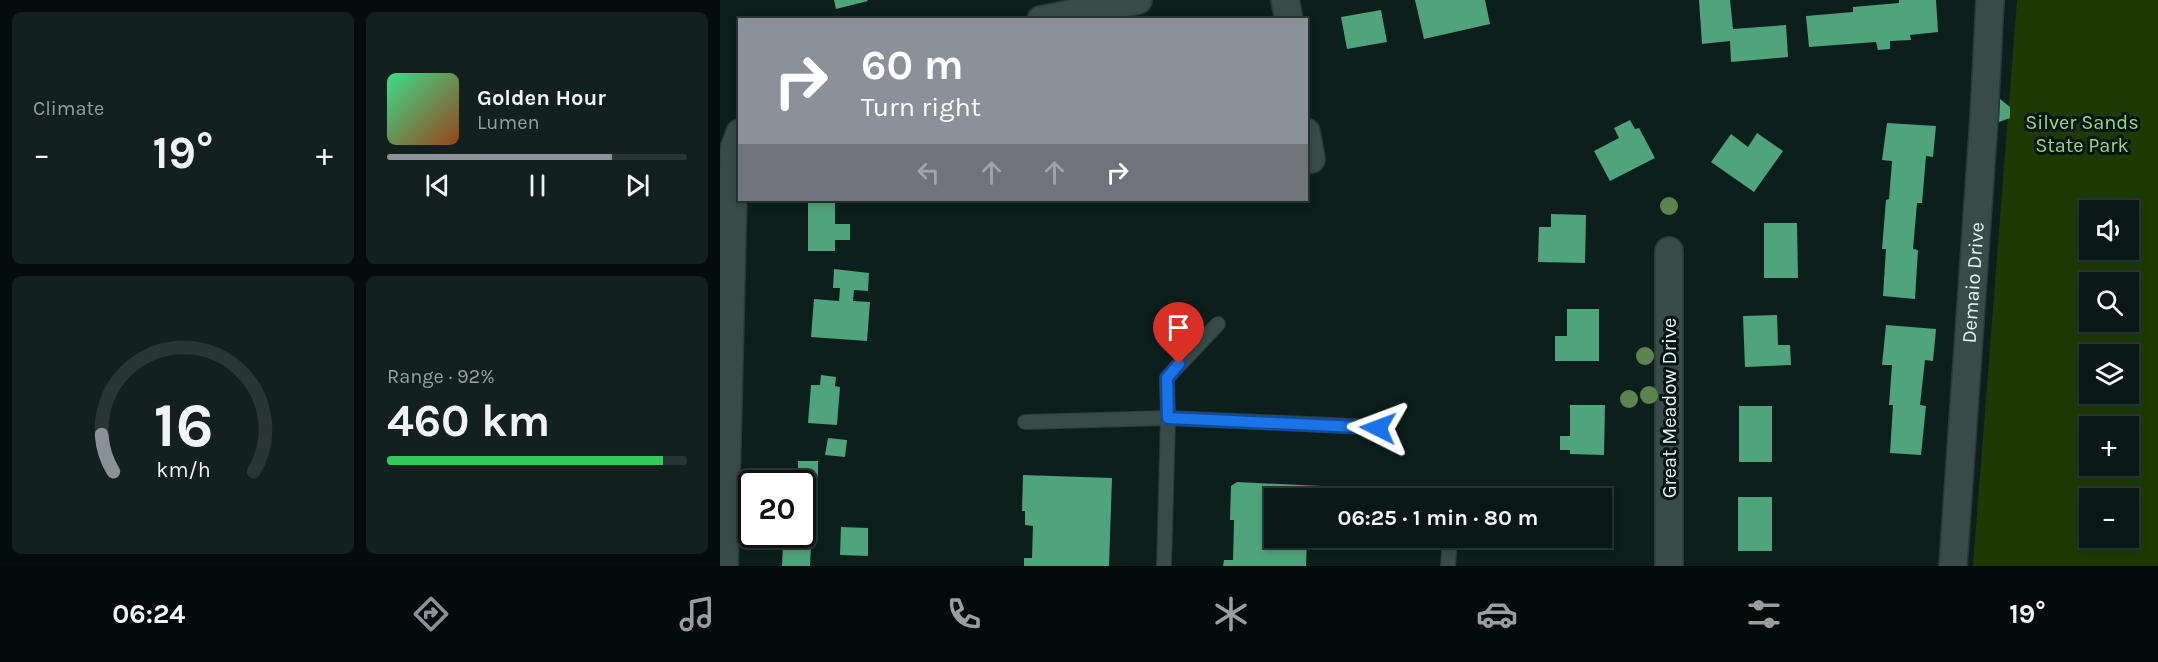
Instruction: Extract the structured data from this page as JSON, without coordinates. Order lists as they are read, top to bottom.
{
  "streets": {
    "street": ["Demaio Drive", "Great Meadow Drive"]
  },
  "parks": ["Silver Sands State Park"],
  "page": {
    "tile": [
      "Climate",
      ["Range · 92%", "460 km"]
    ],
    "turn": ["60 m", "Turn right"],
    "song": ["Golden Hour", "Lumen"],
    "heat": ["−", "19°", "+"],
    "map_buttons": ["+", "−"],
    "limit": "20",
    "trip": "06:25 · 1 min · 80 m",
    "tabs": ["06:24", "19°"],
    "gauge": ["16", "km/h"]
  }
}
